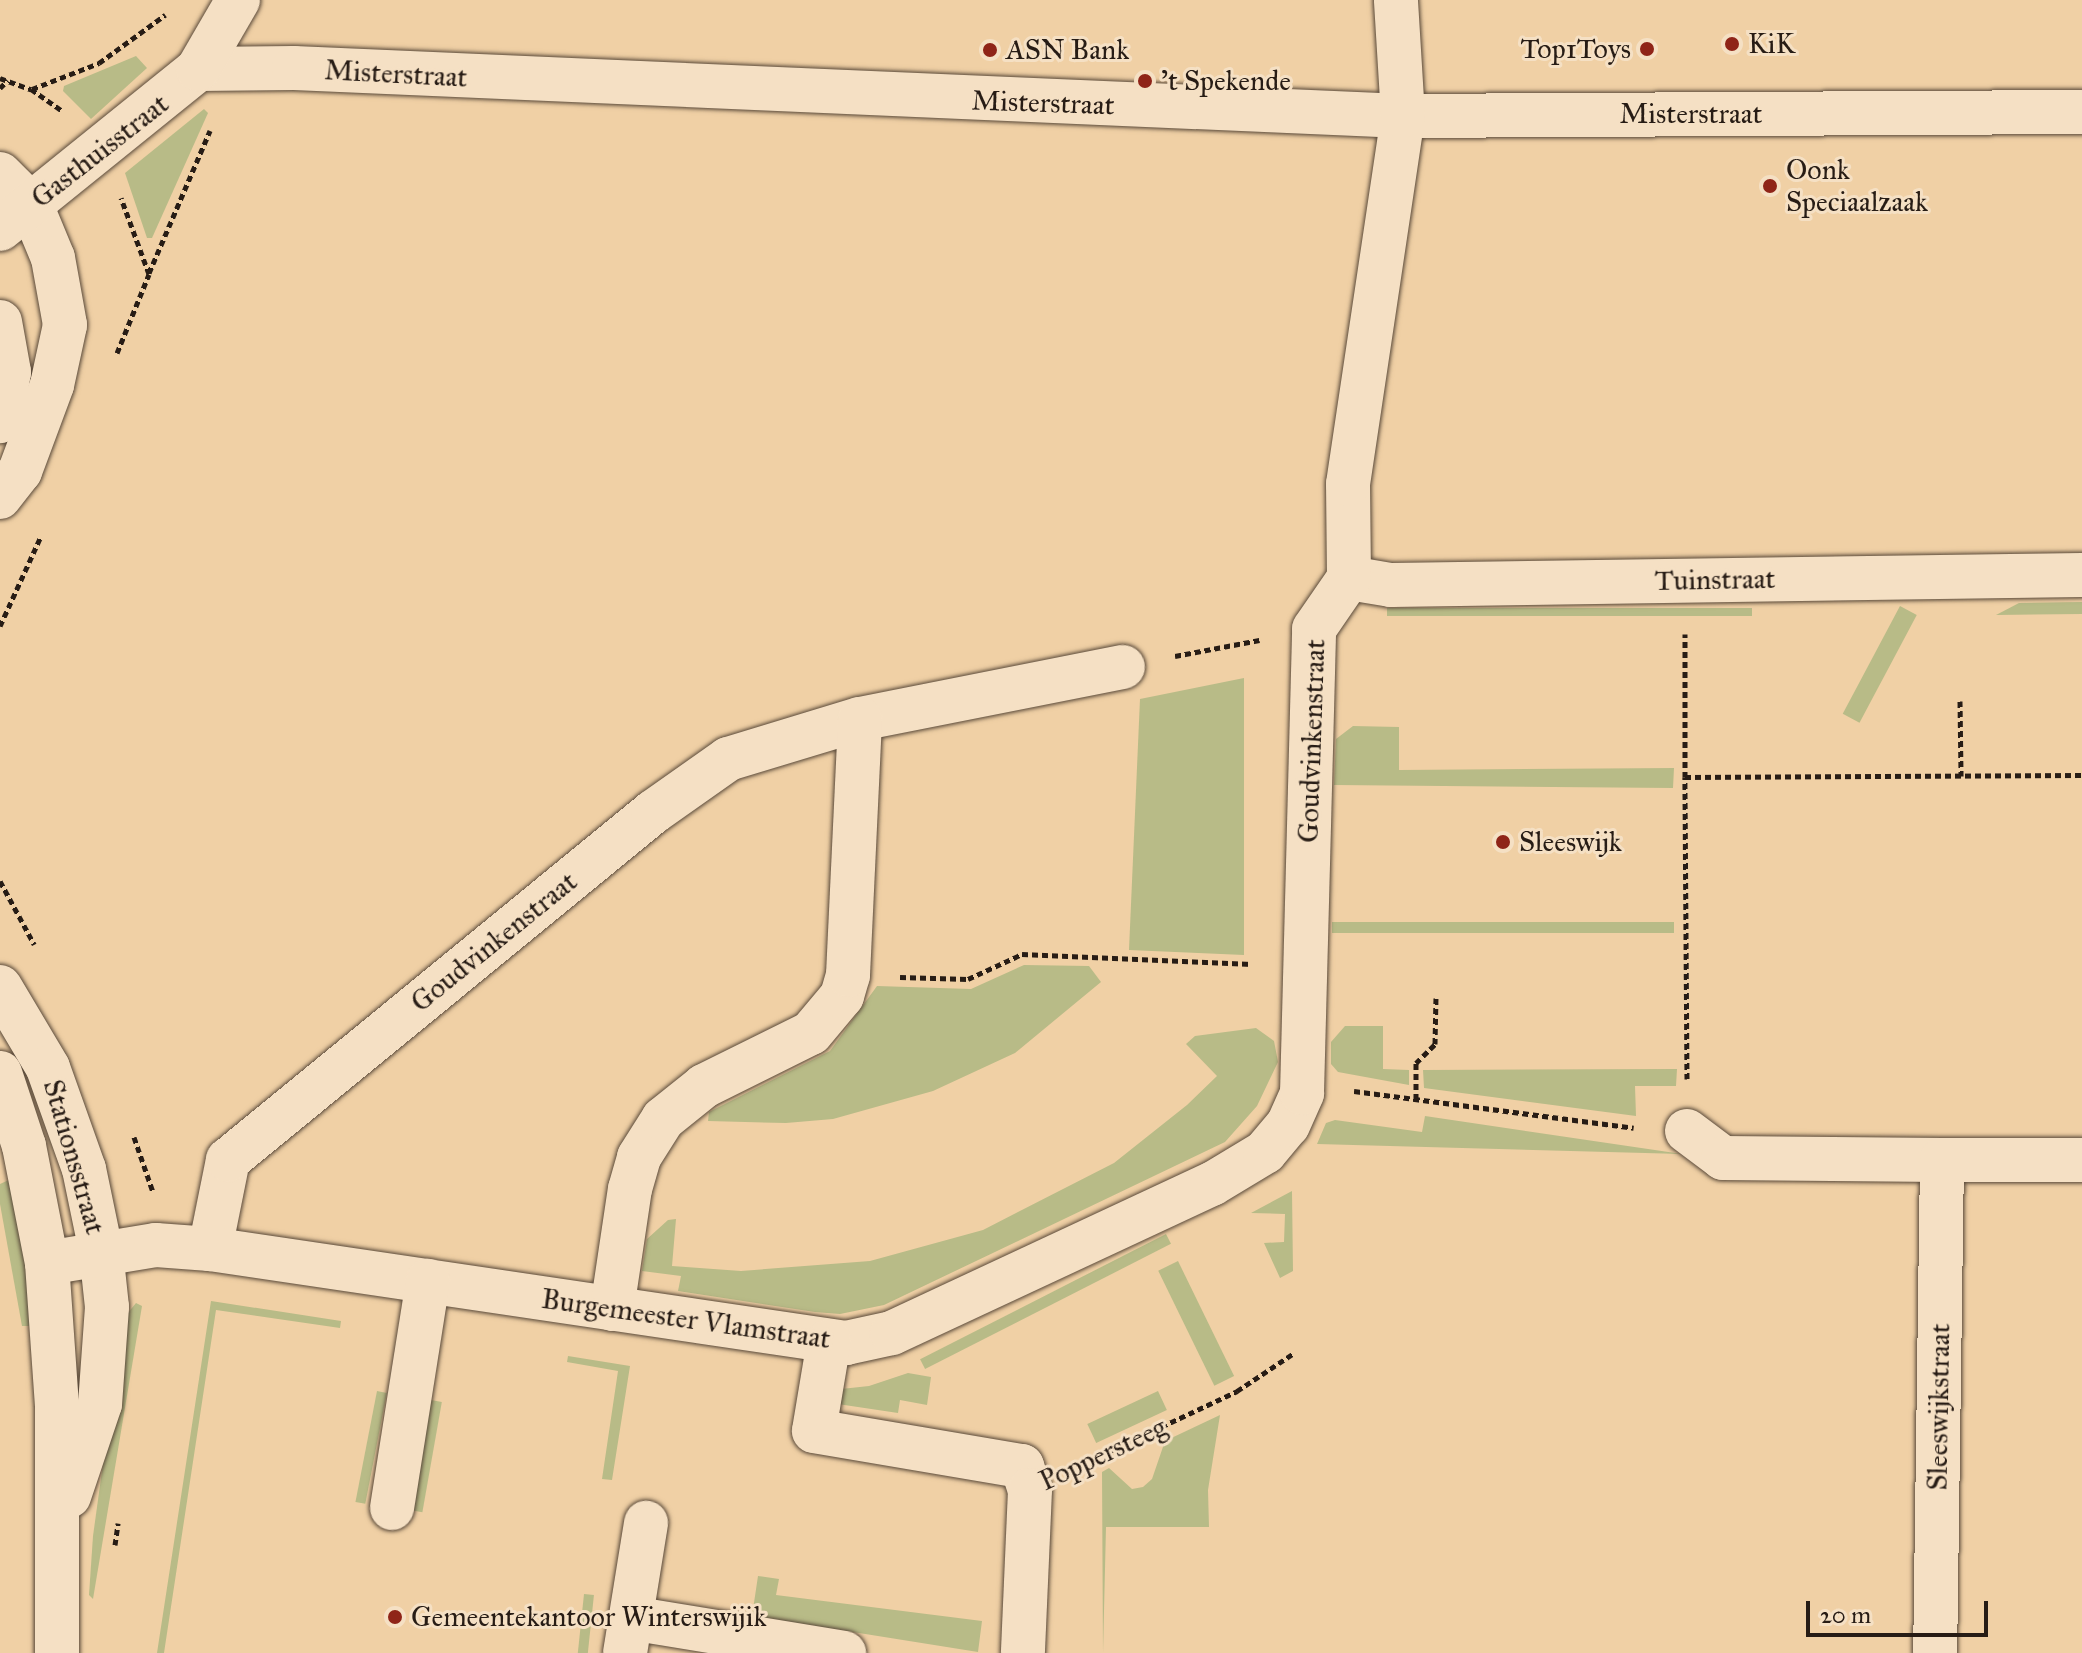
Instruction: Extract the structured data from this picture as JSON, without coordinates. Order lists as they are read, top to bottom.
{
  "streets": {
    "street": [
      "Misterstraat",
      "Gasthuisstraat",
      "Tuinstraat",
      "Goudvinkenstraat",
      "Stationsstraat",
      "Burgemeester Vlamstraat",
      "Sleeswijkstraat",
      "Poppersteeg"
    ]
  },
  "crossings": [
    ["Misterstraat", "Gasthuisstraat"],
    ["Tuinstraat", "Goudvinkenstraat"],
    ["Goudvinkenstraat", "Burgemeester Vlamstraat"],
    ["Stationsstraat", "Burgemeester Vlamstraat"],
    ["Burgemeester Vlamstraat", "Poppersteeg"]
  ],
  "places": [
    "KiK",
    "Top1Toys",
    "ASN Bank",
    "'t Spekende",
    "Oonk Speciaalzaak",
    "Sleeswijk",
    "Gemeentekantoor Winterswijik"
  ],
  "scale_bar": "20 m"
}
